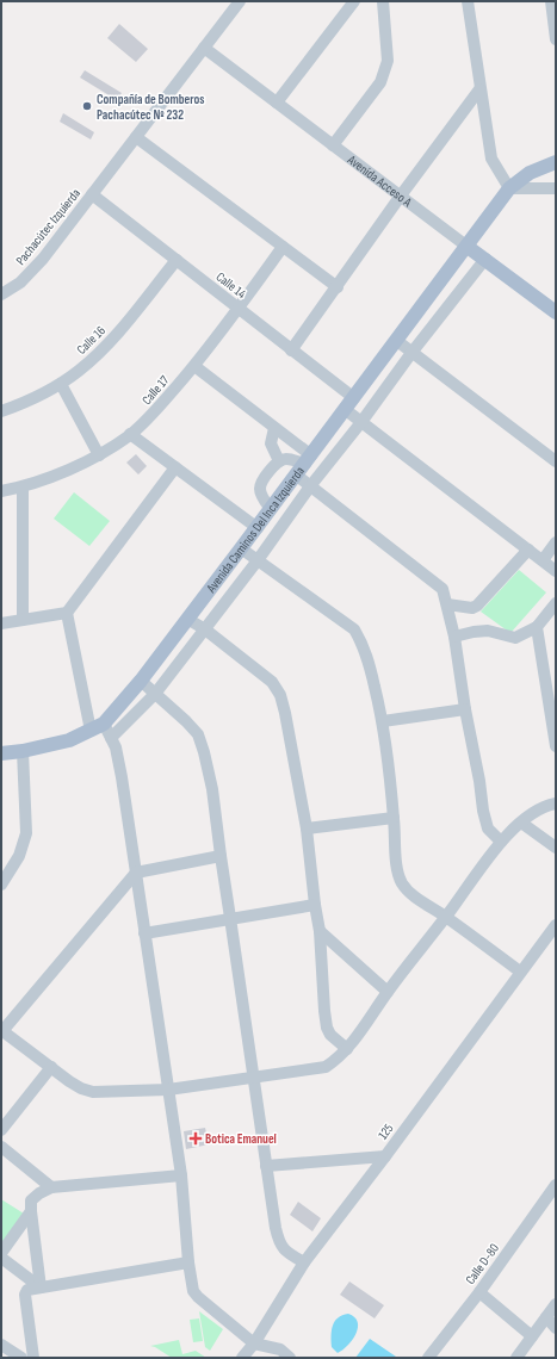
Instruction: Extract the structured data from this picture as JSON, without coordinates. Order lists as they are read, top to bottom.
{
  "streets": {
    "main road": ["Avenida Acceso A", "Avenida Caminos Del Inca Izquierda"],
    "street": [
      "Pachacútec Izquierda",
      "Calle 14",
      "Calle 16",
      "Calle 17",
      "125",
      "Calle D-80"
    ]
  },
  "crossings": [
    ["Avenida Acceso A", "Pachacútec Izquierda"],
    ["Avenida Acceso A", "Avenida Caminos Del Inca Izquierda"],
    ["Pachacútec Izquierda", "Calle 14"],
    ["Calle 14", "Calle 16"],
    ["Calle 14", "Calle 17"],
    ["Calle 14", "Avenida Caminos Del Inca Izquierda"]
  ],
  "places": {
    "other": ["Compañía de Bomberos Pachacútec Nº 232"],
    "health": ["Botica Emanuel"]
  }
}
